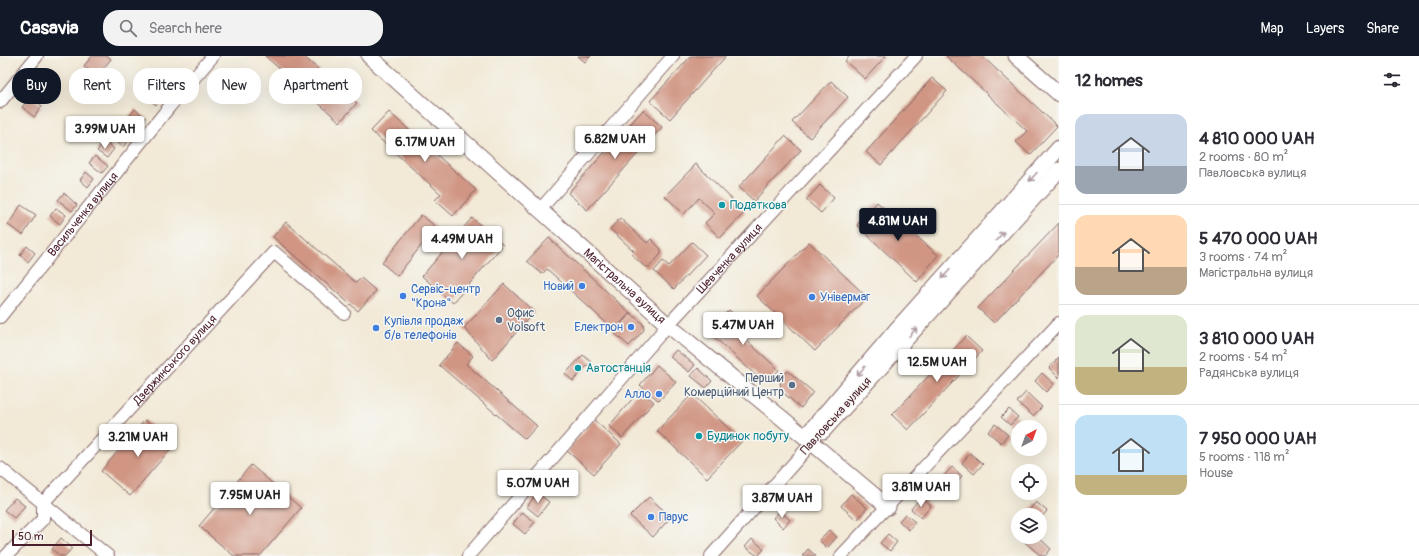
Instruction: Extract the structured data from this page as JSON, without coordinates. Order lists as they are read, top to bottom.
{
  "streets": {
    "street": [
      "Васильченка вулиця",
      "Шевченка вулиця",
      "Магістральна вулиця",
      "Дзержинського вулиця",
      "Павловська вулиця"
    ]
  },
  "crossings": [
    ["Шевченка вулиця", "Магістральна вулиця"],
    ["Магістральна вулиця", "Павловська вулиця"]
  ],
  "places": [
    "Податкова",
    "Новий",
    "Сервіс-центр \"Крона\"",
    "Універмаг",
    "Офис Volsoft",
    "Електрон",
    "Купівля продаж б/в телефонів",
    "Автостанція",
    "Перший Комерційний Центр",
    "Алло",
    "Будинок побуту",
    "Парус"
  ],
  "scale_bar": "50 m",
  "north": "top right",
  "page": {
    "header": "Casavia",
    "search": "Search here",
    "nav": ["Map", "Layers", "Share"],
    "heading": "12 homes",
    "chip": [
      "Buy",
      "Rent",
      "Filters",
      "New",
      "Apartment"
    ],
    "list": [
      {
        "name": "4 810 000 UAH",
        "note": "2 rooms · 80 m² · Павловська вулиця"
      },
      {
        "name": "5 470 000 UAH",
        "note": "3 rooms · 74 m² · Магістральна вулиця"
      },
      {
        "name": "3 810 000 UAH",
        "note": "2 rooms · 54 m² · Радянська вулиця"
      },
      {
        "name": "7 950 000 UAH",
        "note": "5 rooms · 118 m² · House"
      }
    ],
    "price": [
      "3.99M UAH",
      "6.82M UAH",
      "6.17M UAH",
      "4.81M UAH",
      "4.49M UAH",
      "5.47M UAH",
      "12.5M UAH",
      "3.21M UAH",
      "5.07M UAH",
      "3.81M UAH",
      "7.95M UAH",
      "3.87M UAH"
    ],
    "scale": "50 m"
  }
}
